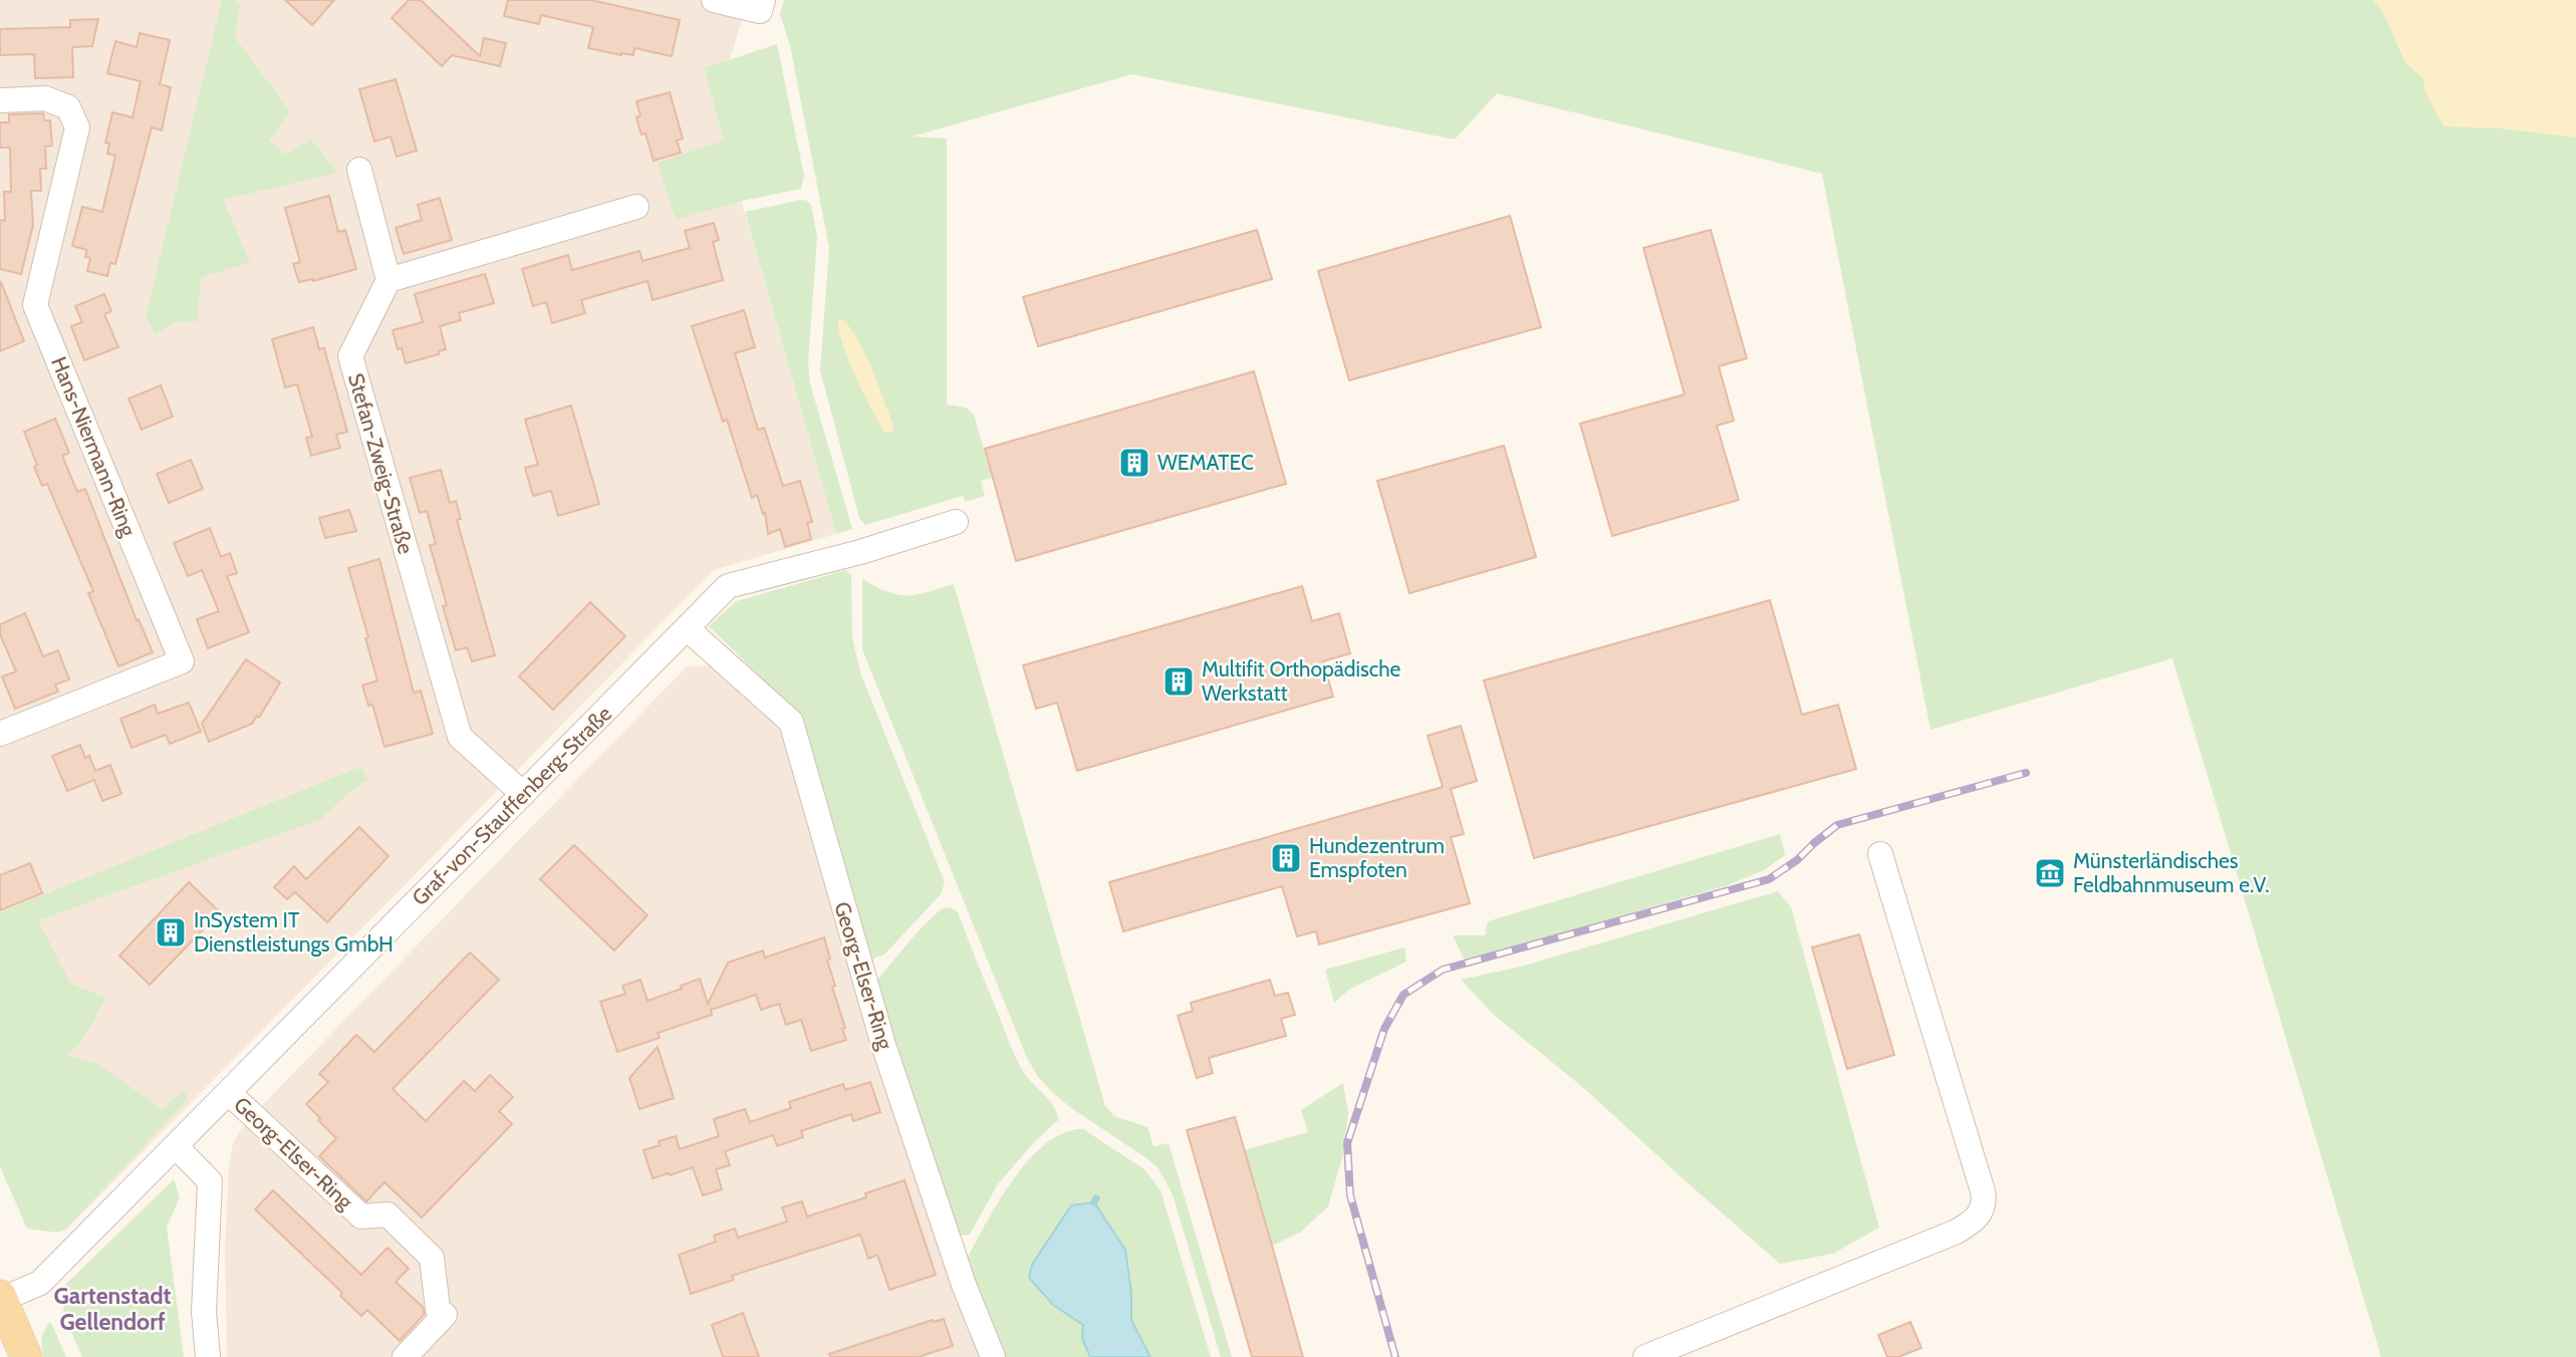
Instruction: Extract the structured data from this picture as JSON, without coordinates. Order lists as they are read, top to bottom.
{
  "streets": {
    "street": [
      "Hans-Niermann-Ring",
      "Stefan-Zweig-Straße",
      "Graf-von-Stauffenberg-Straße",
      "Georg-Elser-Ring"
    ]
  },
  "crossings": [
    ["Stefan-Zweig-Straße", "Graf-von-Stauffenberg-Straße"],
    ["Graf-von-Stauffenberg-Straße", "Georg-Elser-Ring"]
  ],
  "districts": ["Gartenstadt Gellendorf"],
  "places": {
    "building": [
      "WEMATEC",
      "Multifit Orthopädische Werkstatt",
      "Hundezentrum Emspfoten",
      "InSystem IT Dienstleistungs GmbH"
    ],
    "museum": ["Münsterländisches Feldbahnmuseum e.V."]
  }
}
